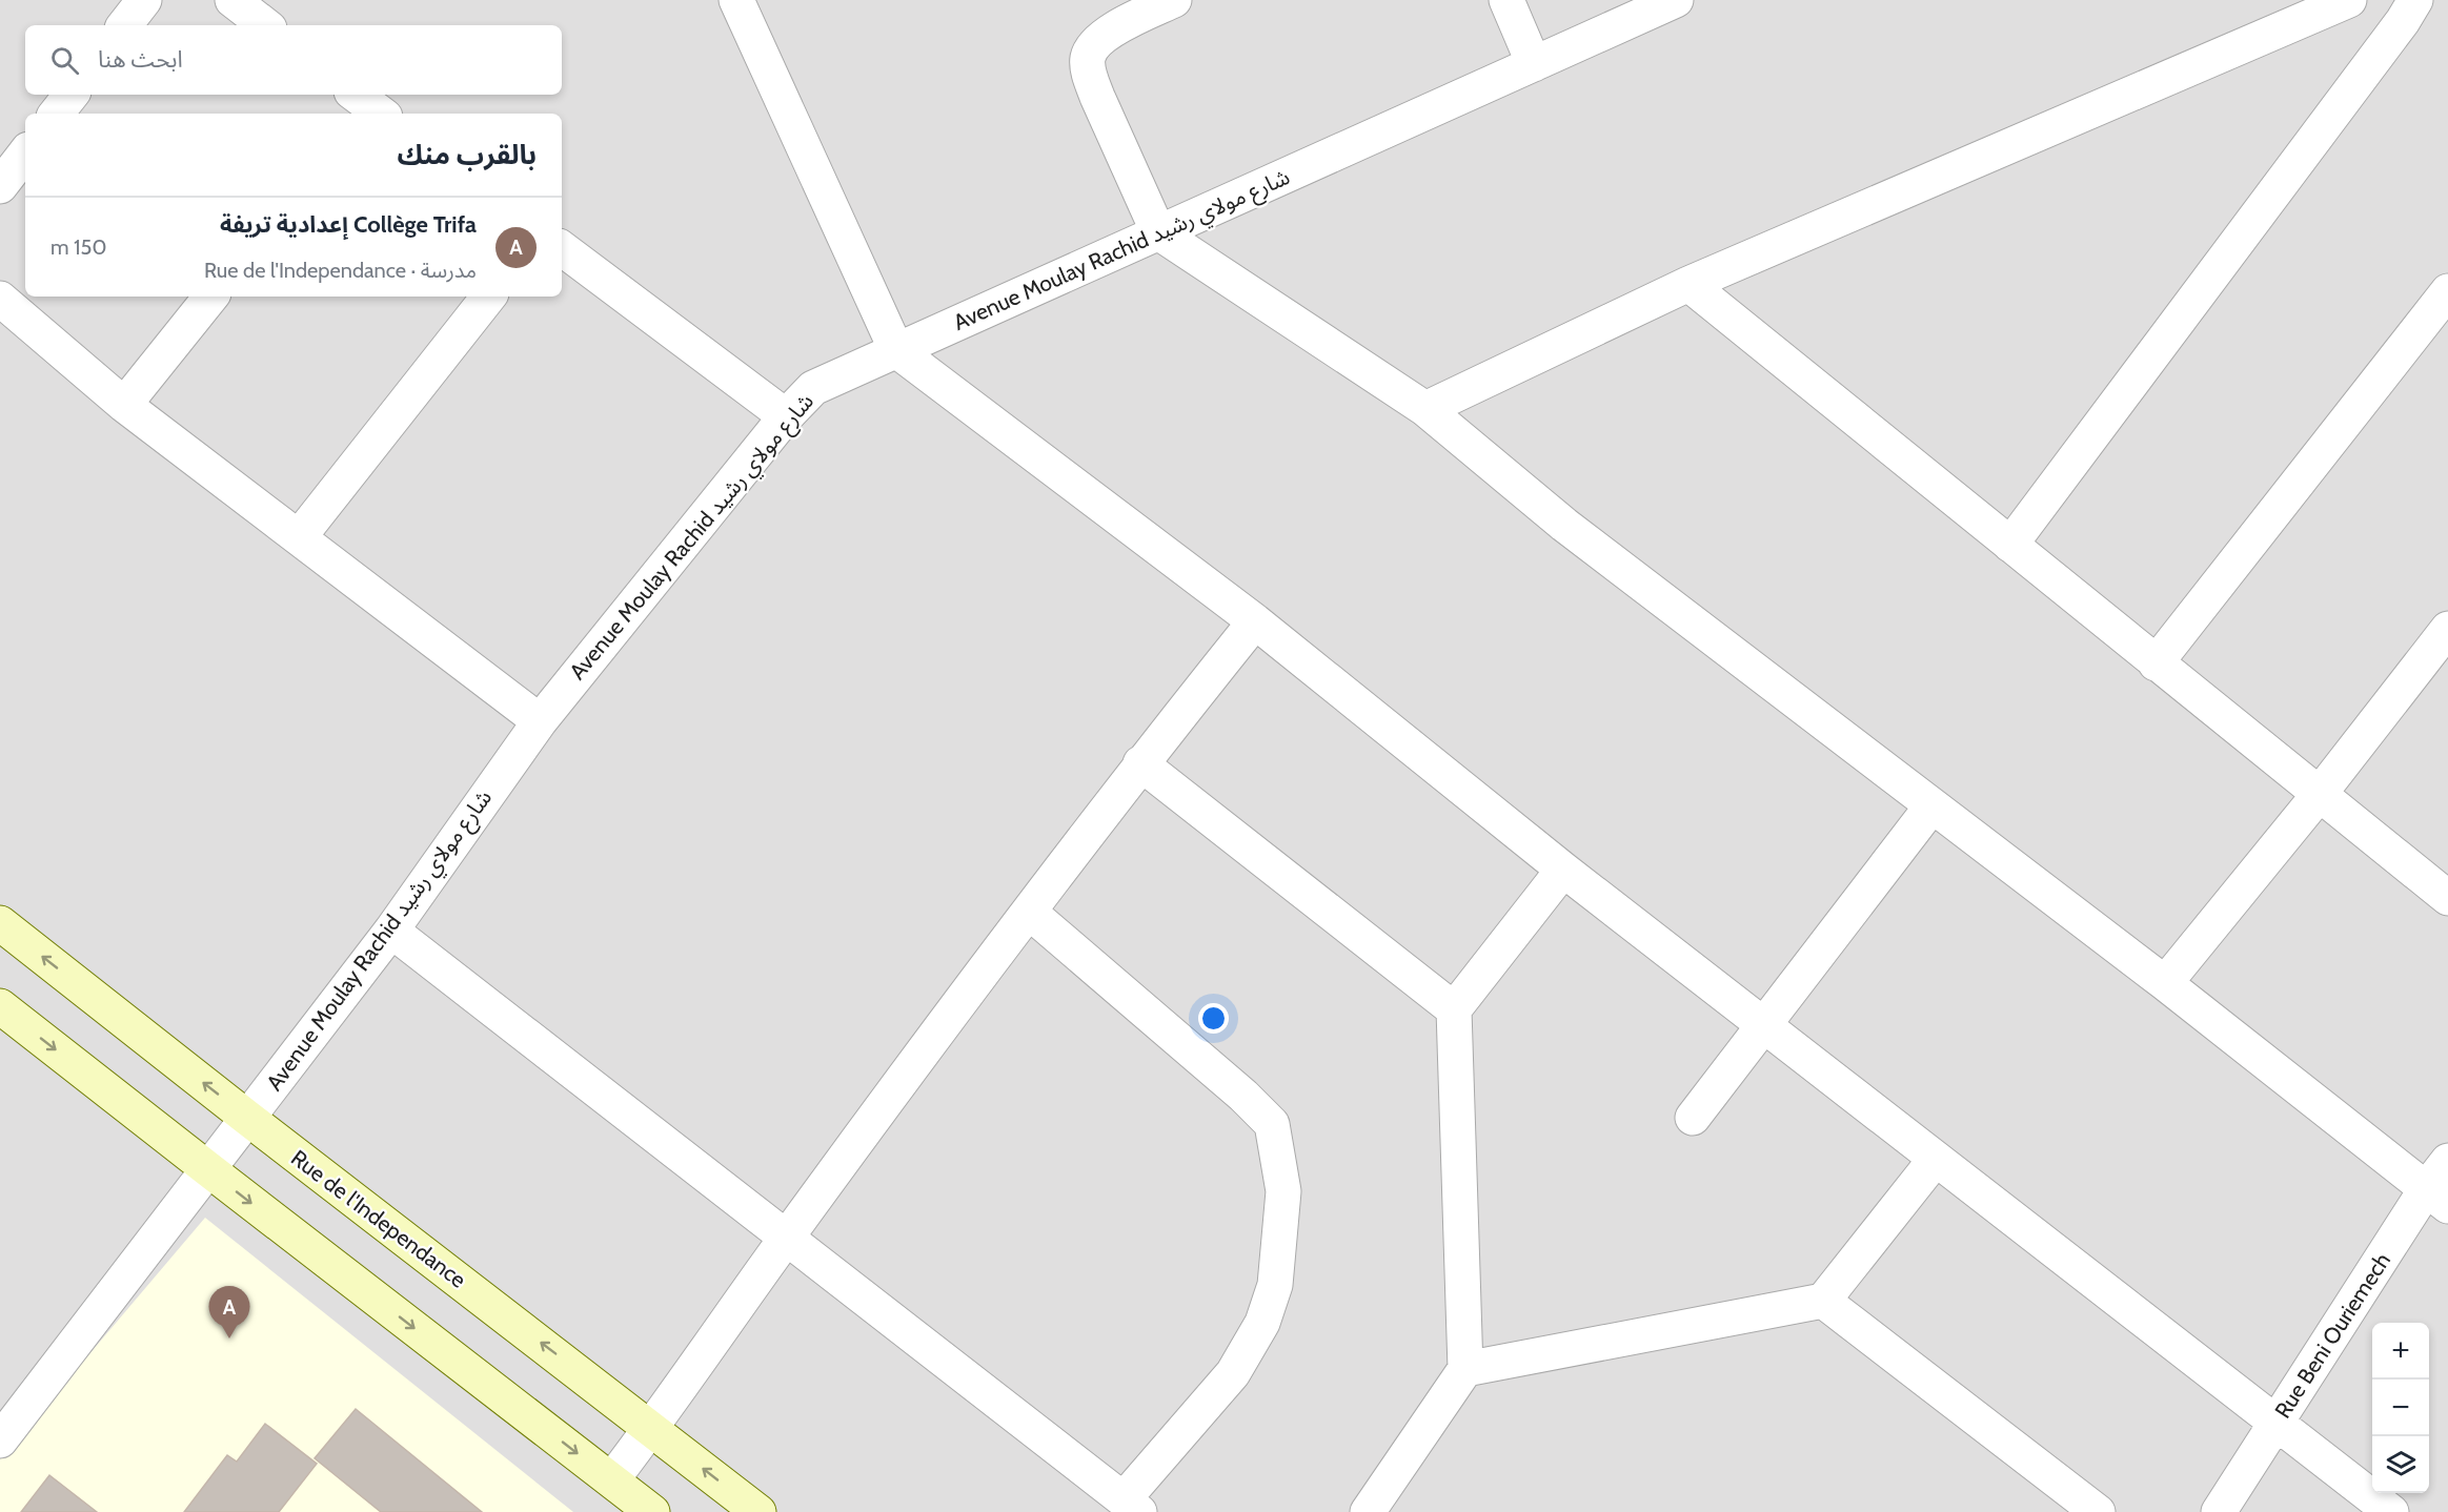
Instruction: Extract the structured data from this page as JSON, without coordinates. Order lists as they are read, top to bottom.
{
  "streets": {
    "main road": ["Rue de l'Independance"],
    "street": ["Avenue Moulay Rachid شارع مولاي رشيد", "Rue Beni Ouriemech"]
  },
  "crossings": [
    ["Avenue Moulay Rachid شارع مولاي رشيد", "Rue de l'Independance"]
  ],
  "page": {
    "search": "ابحث هنا",
    "heading": "بالقرب منك",
    "list": [
      {
        "mark": "A",
        "name": "Collège Trifa إعدادية تريفة",
        "note": "مدرسة · Rue de l'Independance",
        "value": "150 m"
      }
    ],
    "pins": "A",
    "map_buttons": ["+", "−"]
  }
}
